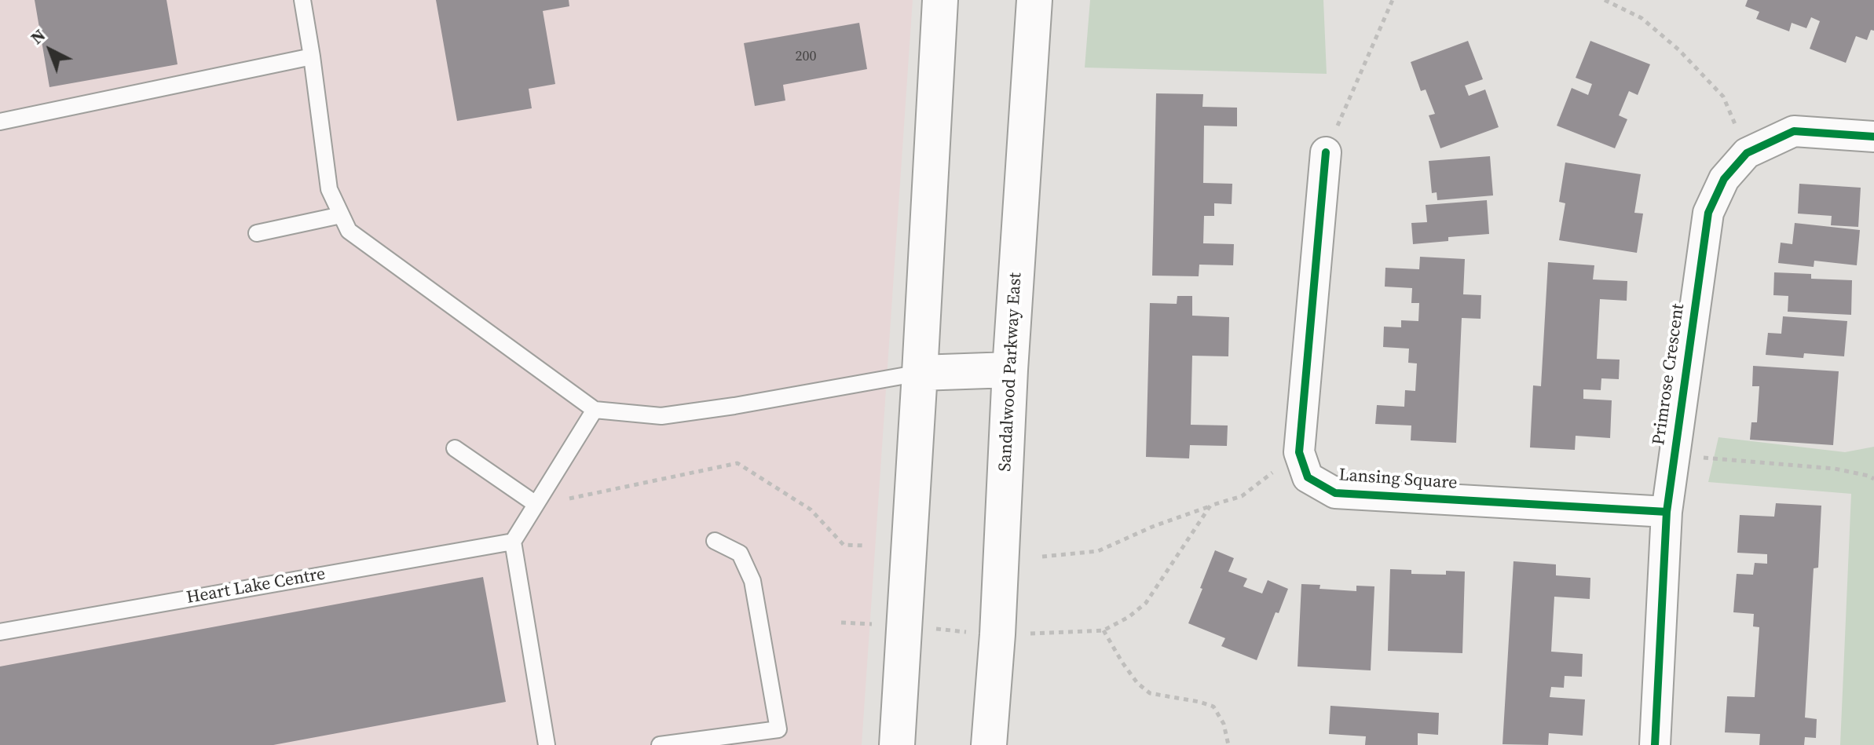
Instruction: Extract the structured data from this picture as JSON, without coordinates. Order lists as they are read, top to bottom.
{
  "streets": {
    "main road": ["Sandalwood Parkway East"],
    "street": ["Primrose Crescent", "Lansing Square"],
    "lane": ["Heart Lake Centre"]
  },
  "crossings": [
    ["Primrose Crescent", "Lansing Square"]
  ],
  "house_numbers": ["200"],
  "north": "top left"
}
